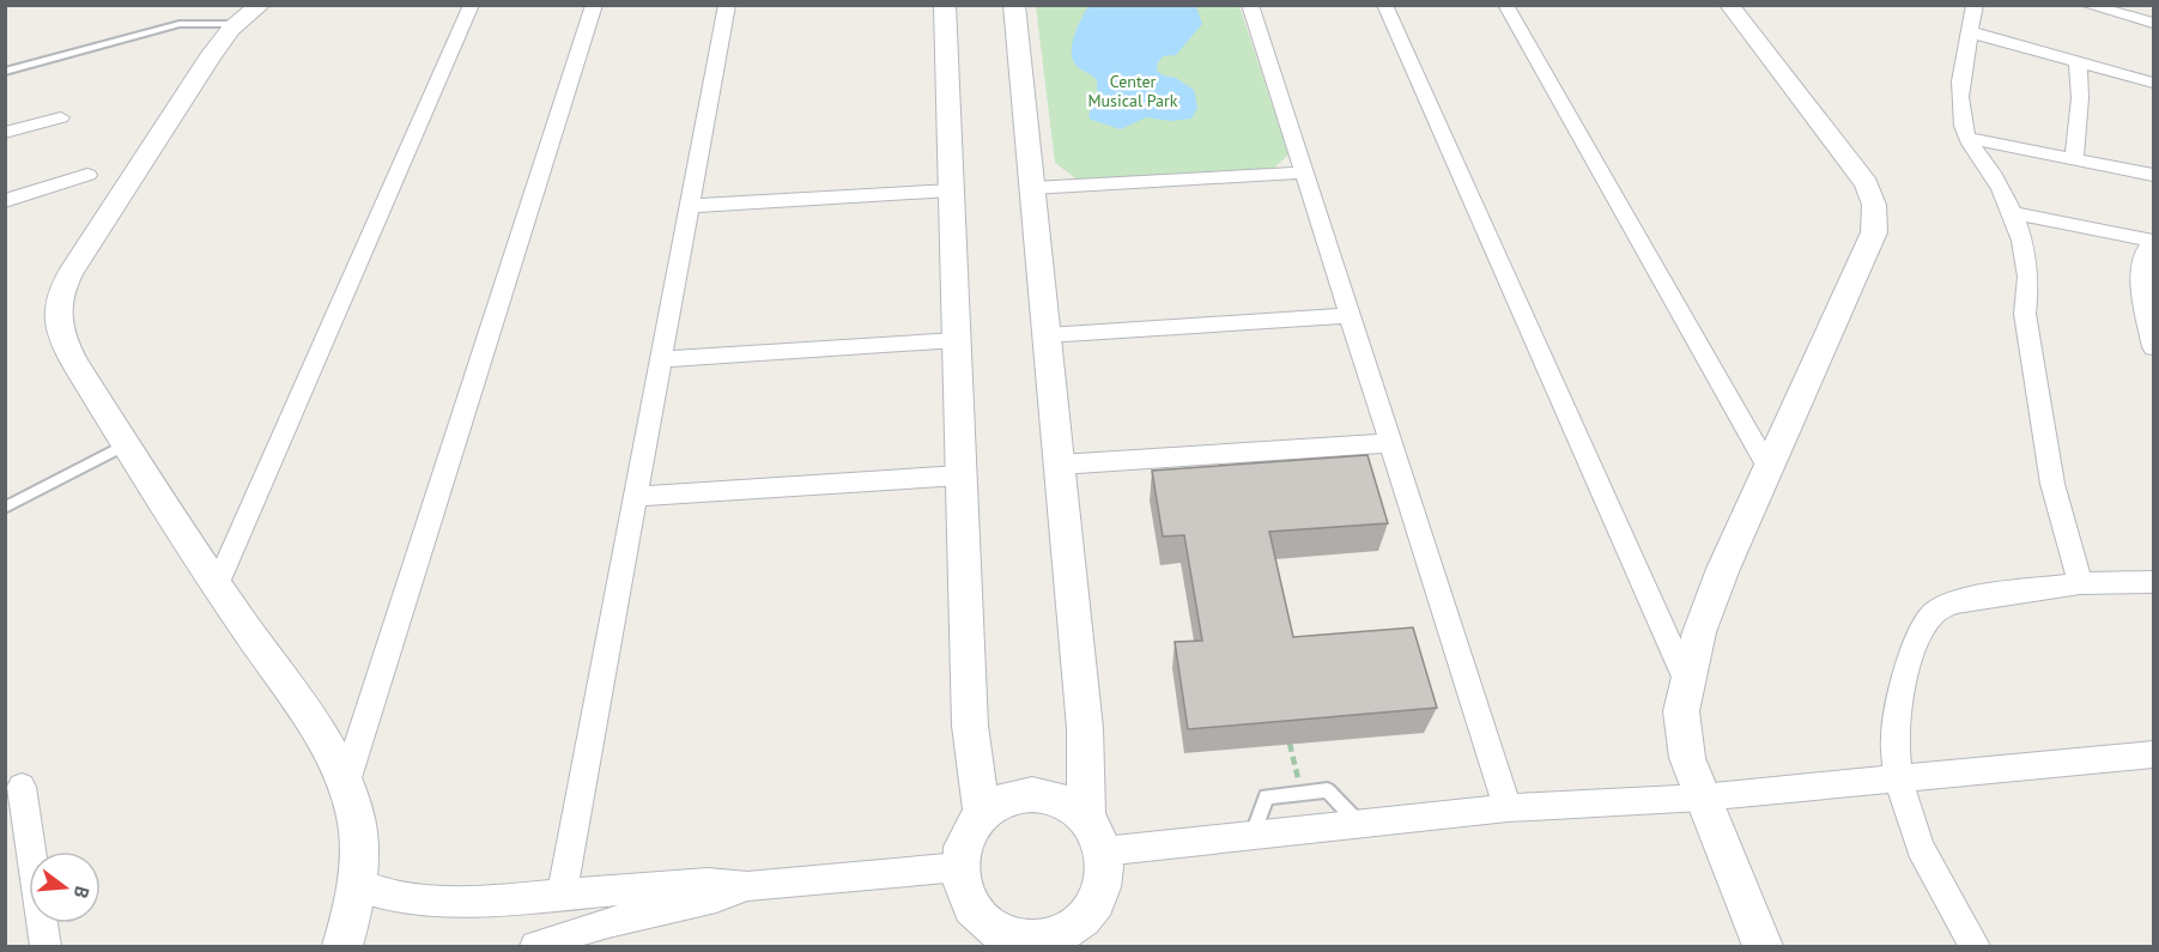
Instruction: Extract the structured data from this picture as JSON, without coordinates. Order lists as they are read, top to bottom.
{
  "parks": ["Center Musical Park"],
  "north": "right"
}
